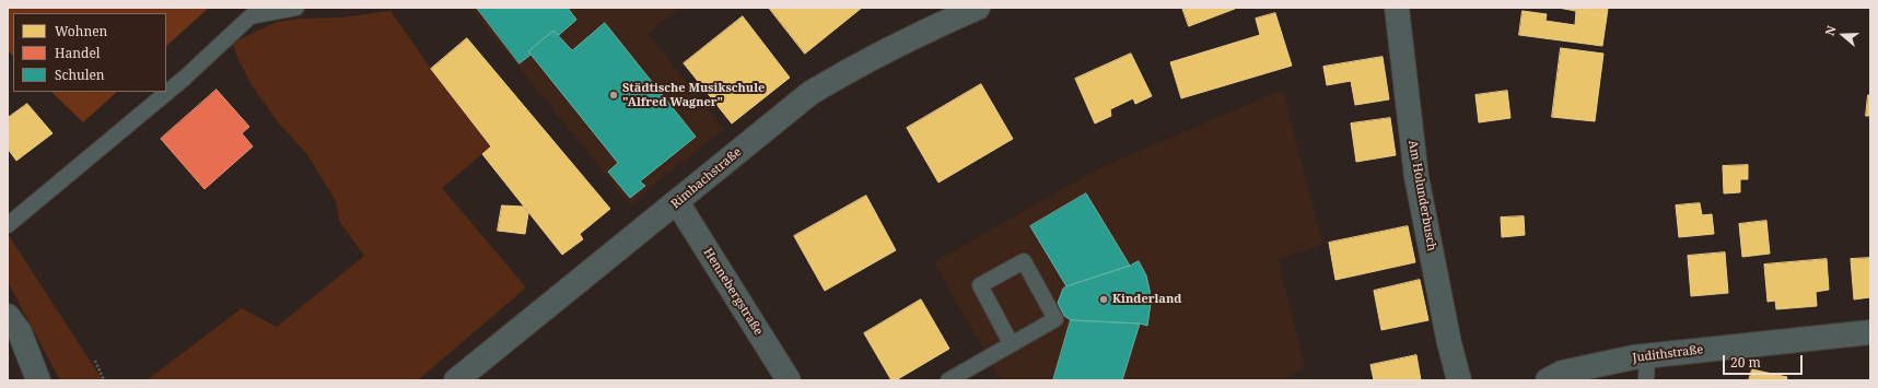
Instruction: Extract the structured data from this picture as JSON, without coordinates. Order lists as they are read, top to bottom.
{
  "streets": {
    "street": [
      "Rimbachstraße",
      "Am Holunderbusch",
      "Hennebergstraße",
      "Judithstraße"
    ]
  },
  "crossings": [
    ["Rimbachstraße", "Hennebergstraße"]
  ],
  "places": ["Städtische Musikschule \"Alfred Wagner\"", "Kinderland"],
  "legend": ["Wohnen", "Handel", "Schulen"],
  "scale_bar": "20 m",
  "north": "left"
}
